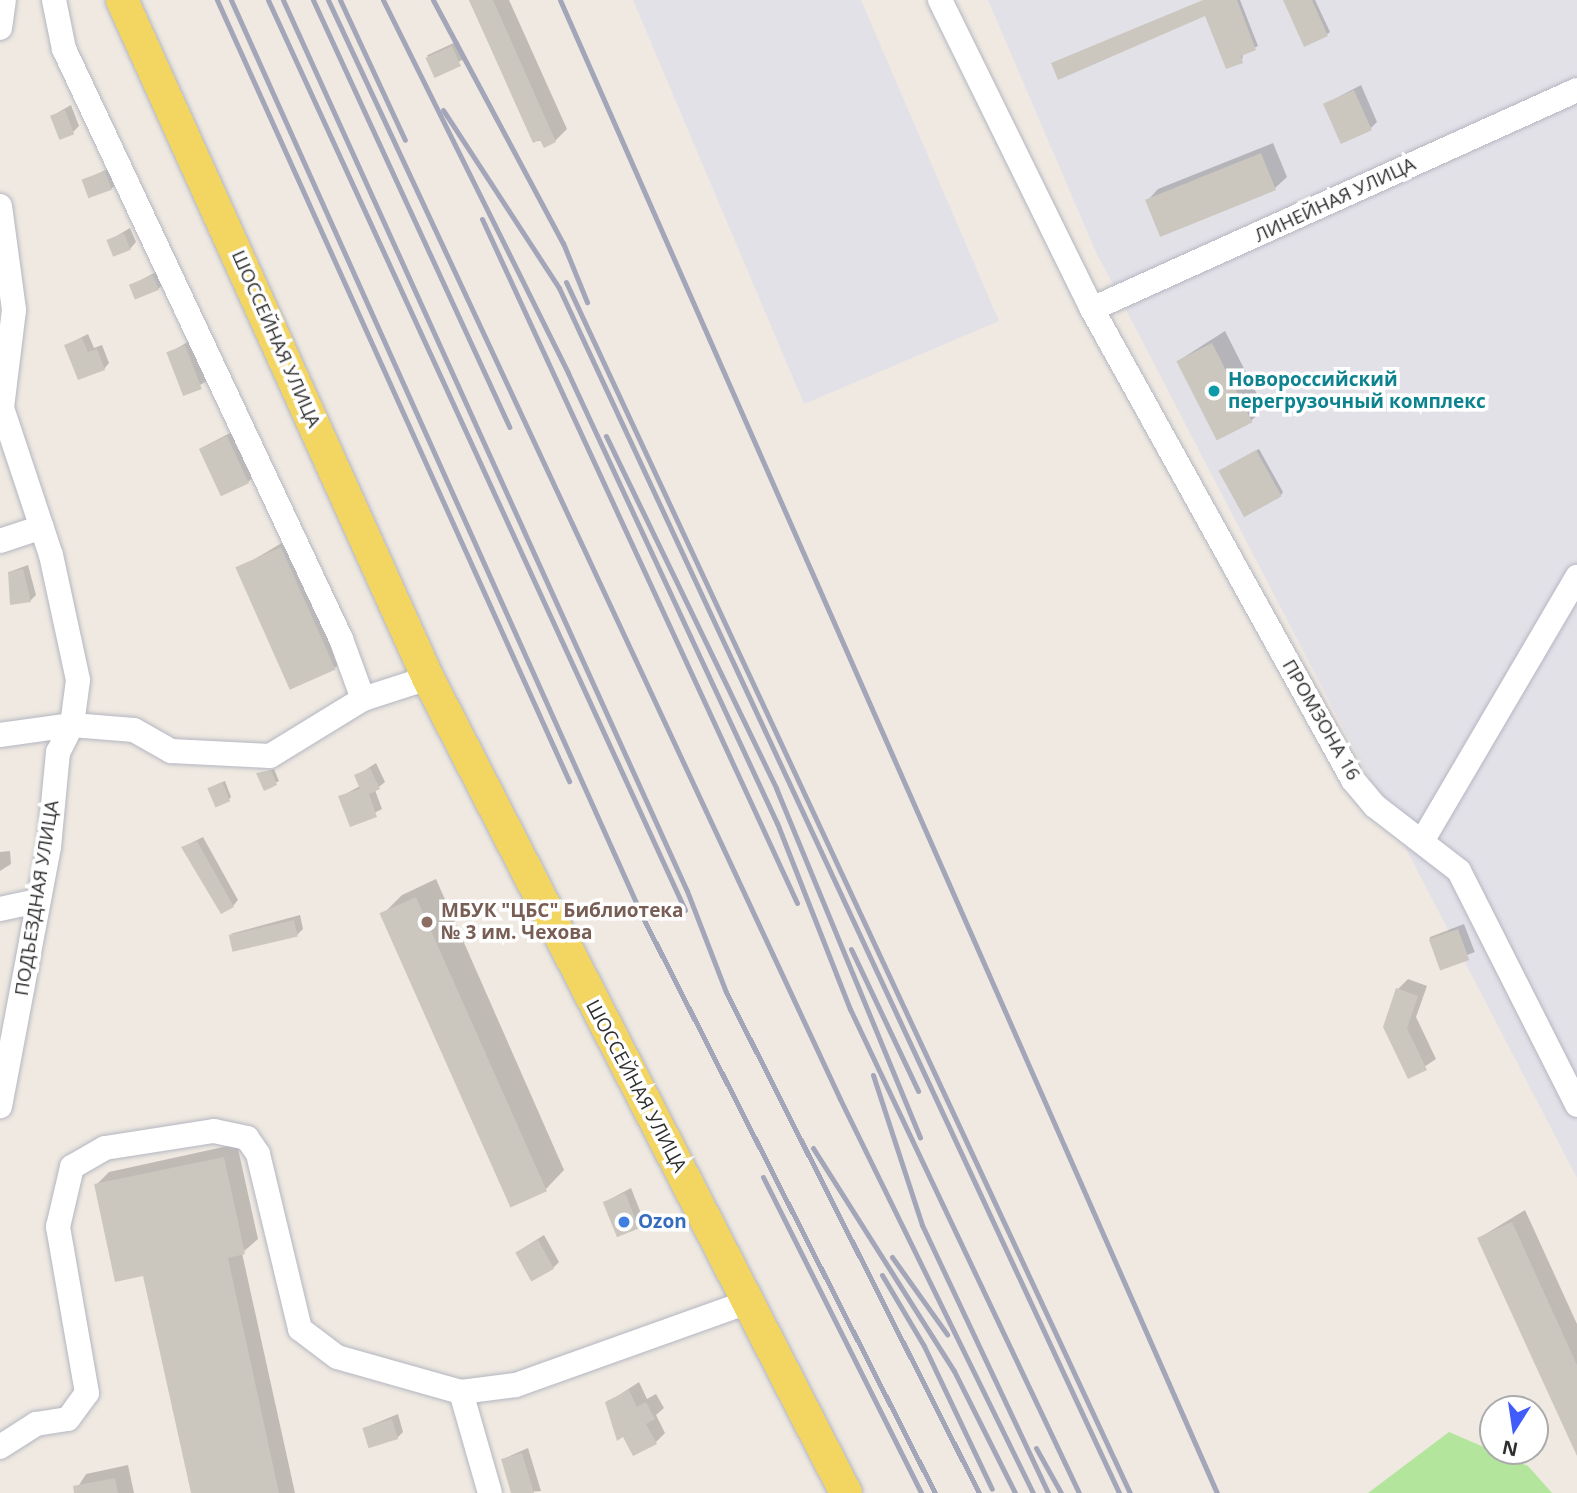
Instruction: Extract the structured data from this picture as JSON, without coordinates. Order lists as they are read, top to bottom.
{
  "streets": {
    "main road": ["ШОССЕЙНАЯ УЛИЦА"],
    "street": ["ЛИНЕЙНАЯ УЛИЦА", "ПРОМЗОНА 16", "ПОДЪЕЗДНАЯ УЛИЦА"]
  },
  "crossings": [
    ["ЛИНЕЙНАЯ УЛИЦА", "ПРОМЗОНА 16"]
  ],
  "places": ["Новороссийский перегрузочный комплекс", "МБУК \"ЦБС\" Библиотека № 3 им. Чехова", "Ozon"],
  "north": "bottom"
}
